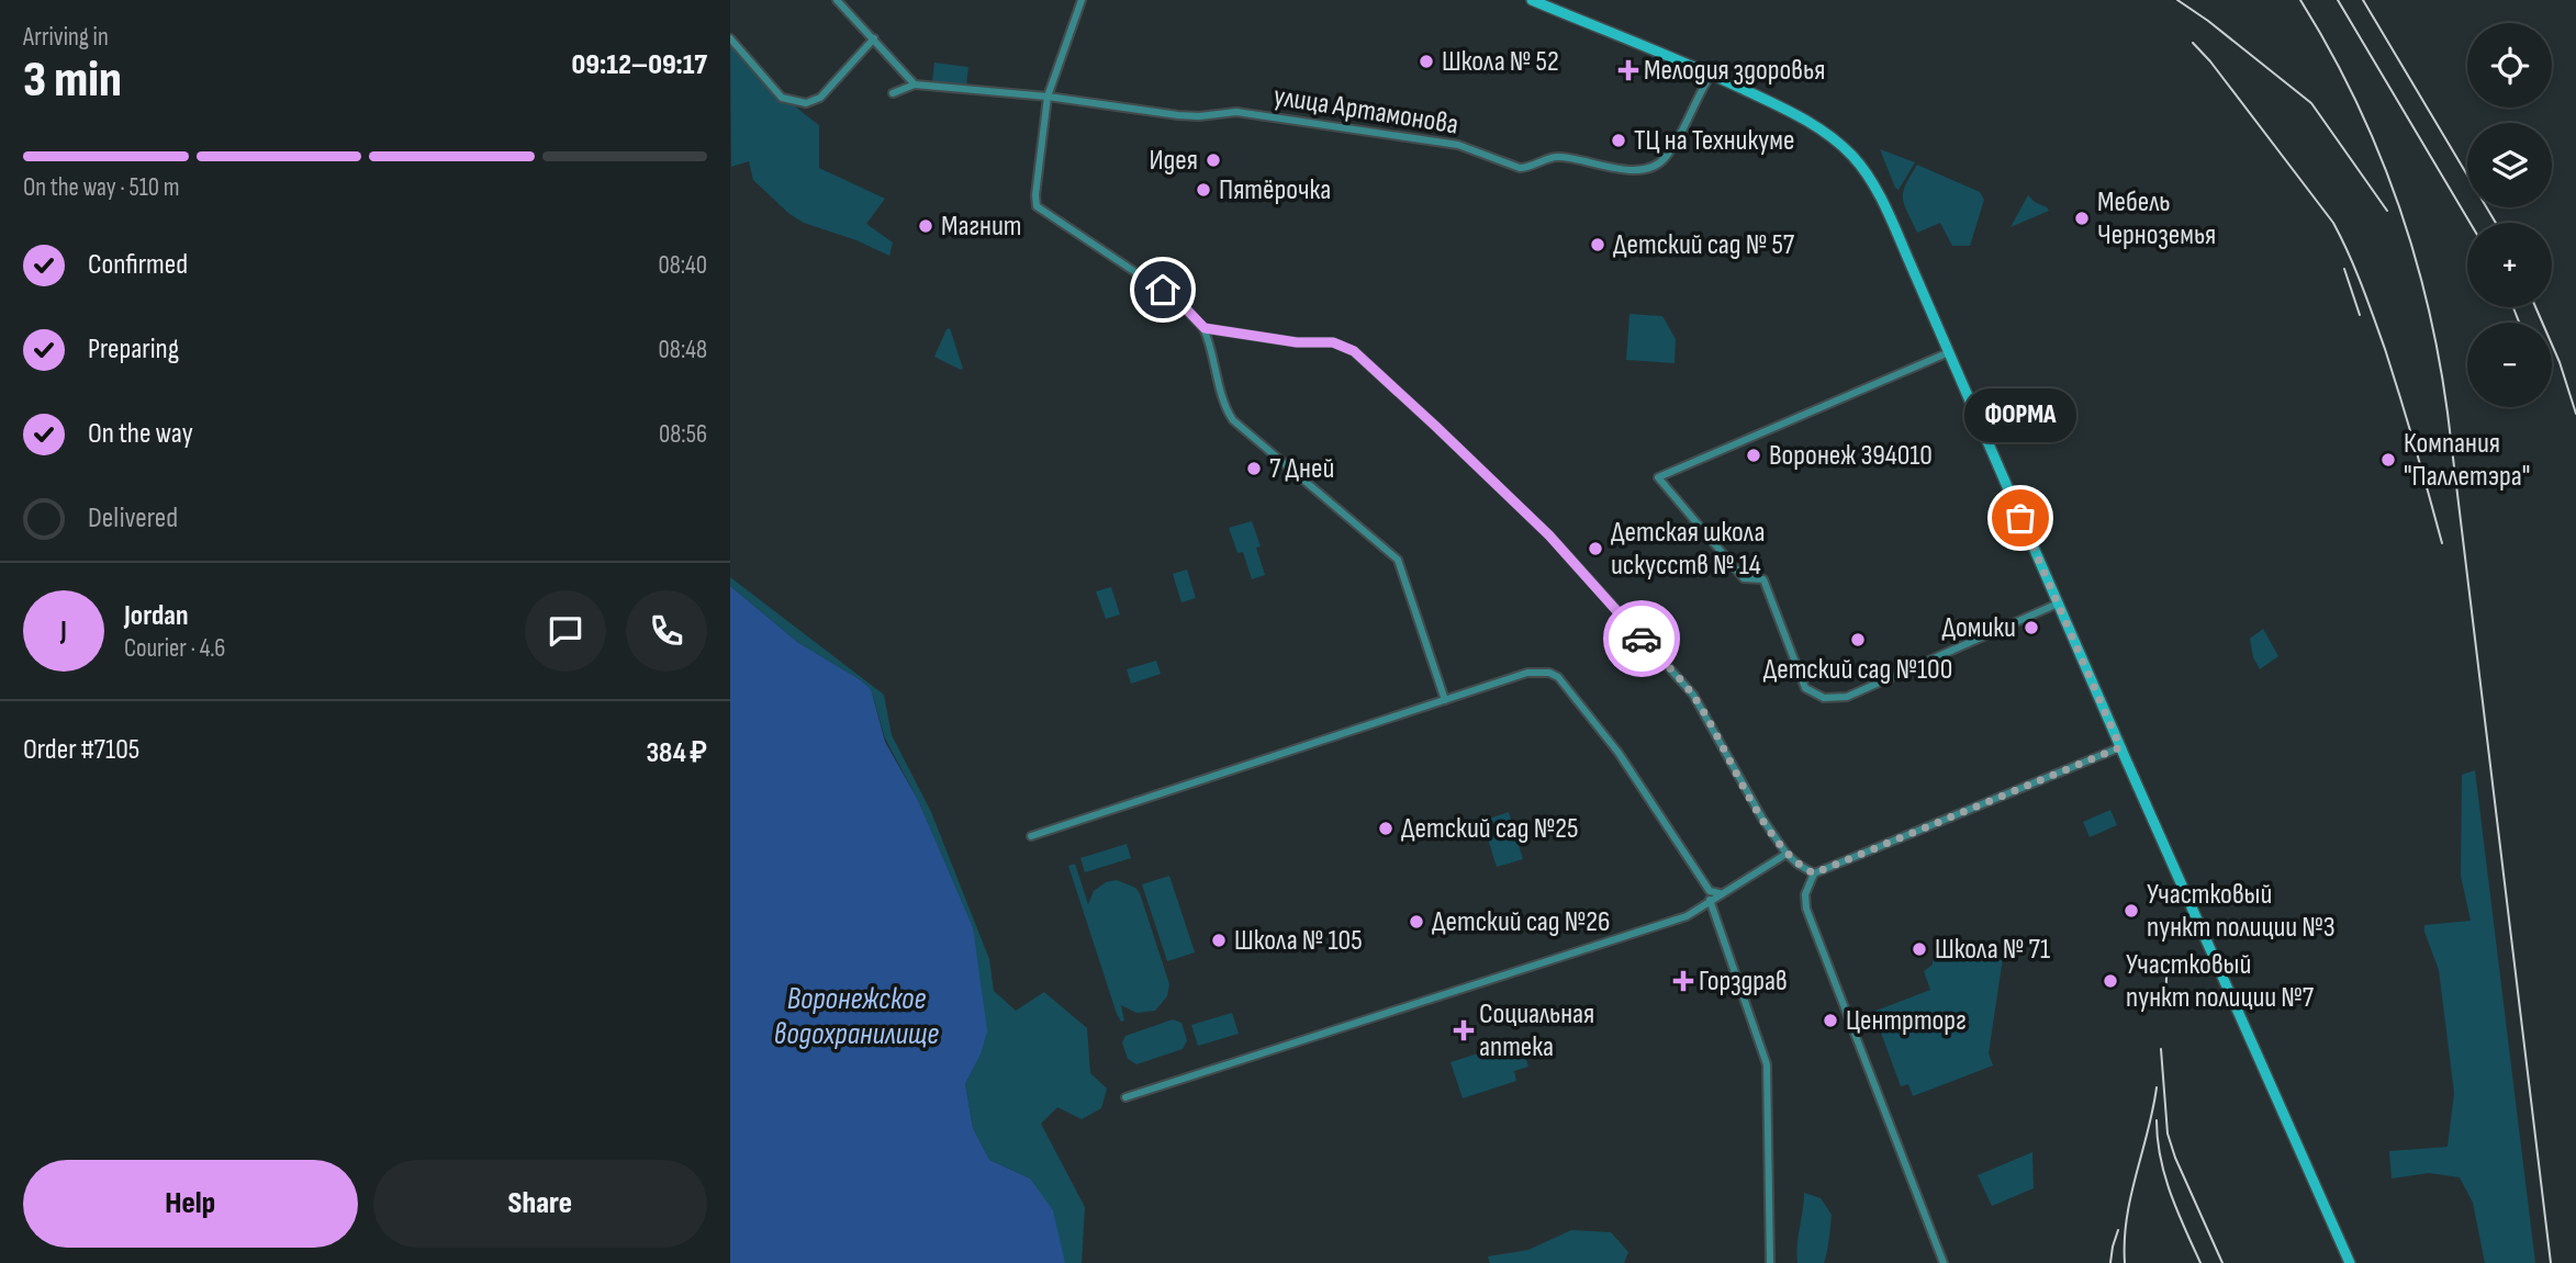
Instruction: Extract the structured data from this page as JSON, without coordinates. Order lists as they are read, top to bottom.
{
  "streets": {
    "street": ["улица Артамонова"]
  },
  "water": ["Воронежское водохранилище"],
  "places": {
    "other": [
      "Школа № 52",
      "ТЦ на Техникуме",
      "Идея",
      "Пятёрочка",
      "Мебель Черноземья",
      "Магнит",
      "Детский сад № 57",
      "Воронеж 394010",
      "Компания \"Паллетэра\"",
      "7 Дней",
      "ФОРМА",
      "Детская школа искусств № 14",
      "Домики",
      "Детский сад №100",
      "Детский сад №25",
      "Участковый пункт полиции №3",
      "Детский сад №26",
      "Школа № 105",
      "Школа № 71",
      "Участковый пункт полиции №7",
      "Центрторг"
    ],
    "health": ["Мелодия здоровья", "Горздрав", "Социальная аптека"]
  },
  "page": {
    "heading": ["3 min", "Arriving in", "09:12–09:17"],
    "panel": [
      "Jordan",
      "Courier · 4.6",
      "Order #7105",
      "384 ₽"
    ],
    "map_buttons": ["+", "−"],
    "bar": "On the way · 510 m",
    "list": [
      ["Confirmed", "08:40"],
      ["Preparing", "08:48"],
      ["On the way", "08:56"],
      "Delivered"
    ],
    "bubble": "ФОРМА",
    "round": "J",
    "buttons": ["Help", "Share"]
  }
}
